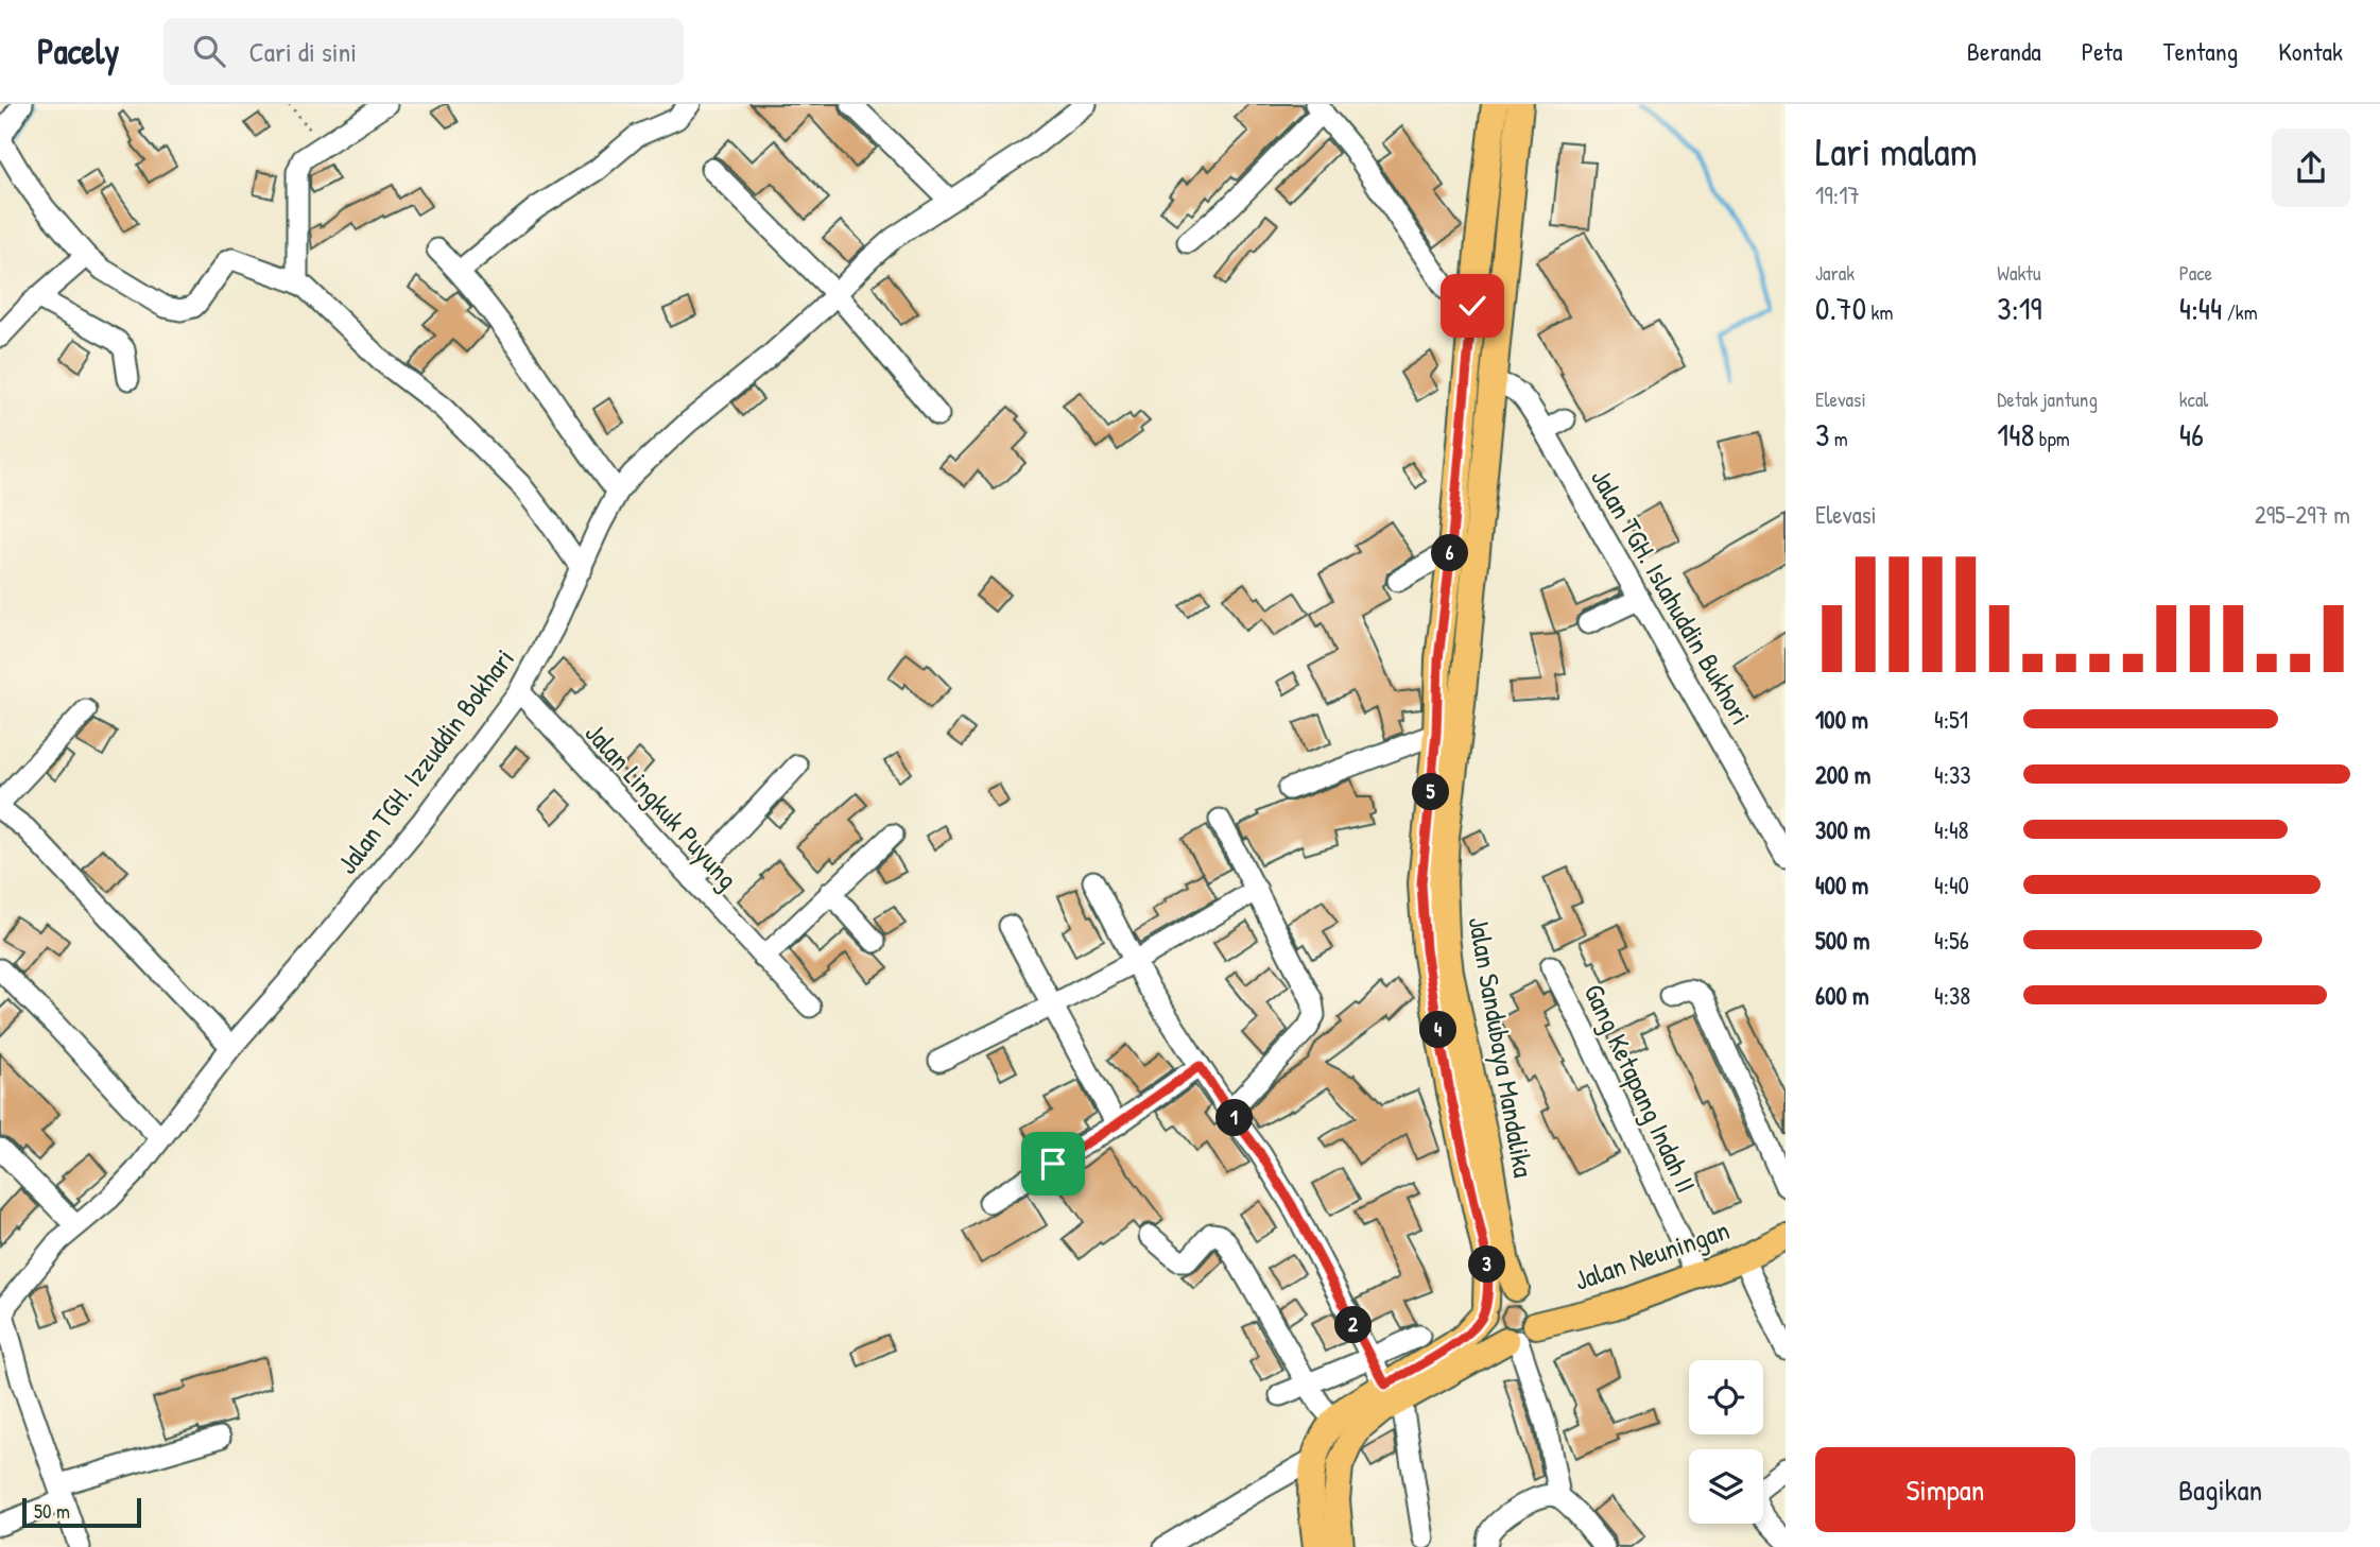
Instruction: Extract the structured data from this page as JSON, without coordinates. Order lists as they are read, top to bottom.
{
  "streets": {
    "main road": ["Jalan Sandubaya Mandalika", "Jalan Neuningan"],
    "street": [
      "Jalan TGH. Islahuddin Bukhori",
      "Jalan TGH. Izzuddin Bokhari",
      "Jalan Lingkuk Puyung",
      "Gang Ketapang Indah II"
    ]
  },
  "crossings": [
    ["Jalan TGH. Islahuddin Bukhori", "Jalan Sandubaya Mandalika"],
    ["Jalan TGH. Izzuddin Bokhari", "Jalan Lingkuk Puyung"],
    ["Jalan Sandubaya Mandalika", "Jalan Neuningan"],
    ["Gang Ketapang Indah II", "Jalan Neuningan"]
  ],
  "scale_bar": "50 m",
  "page": {
    "header": "Pacely",
    "search": "Cari di sini",
    "nav": [
      "Beranda",
      "Peta",
      "Tentang",
      "Kontak"
    ],
    "heading": ["Lari malam", "19:17"],
    "stats": [
      ["Jarak", "0.70 km"],
      ["Waktu", "3:19"],
      ["Pace", "4:44 /km"],
      ["Elevasi", "3 m"],
      ["Detak jantung", "148 bpm"],
      ["kcal", "46"]
    ],
    "chart": ["Elevasi", "295–297 m"],
    "pins": [
      "6",
      "5",
      "4",
      "1",
      "3",
      "2"
    ],
    "list": [
      {
        "name": "100 m",
        "note": "4:51"
      },
      {
        "name": "200 m",
        "note": "4:33"
      },
      {
        "name": "300 m",
        "note": "4:48"
      },
      {
        "name": "400 m",
        "note": "4:40"
      },
      {
        "name": "500 m",
        "note": "4:56"
      },
      {
        "name": "600 m",
        "note": "4:38"
      }
    ],
    "buttons": ["Simpan", "Bagikan"],
    "scale": "50 m"
  }
}
